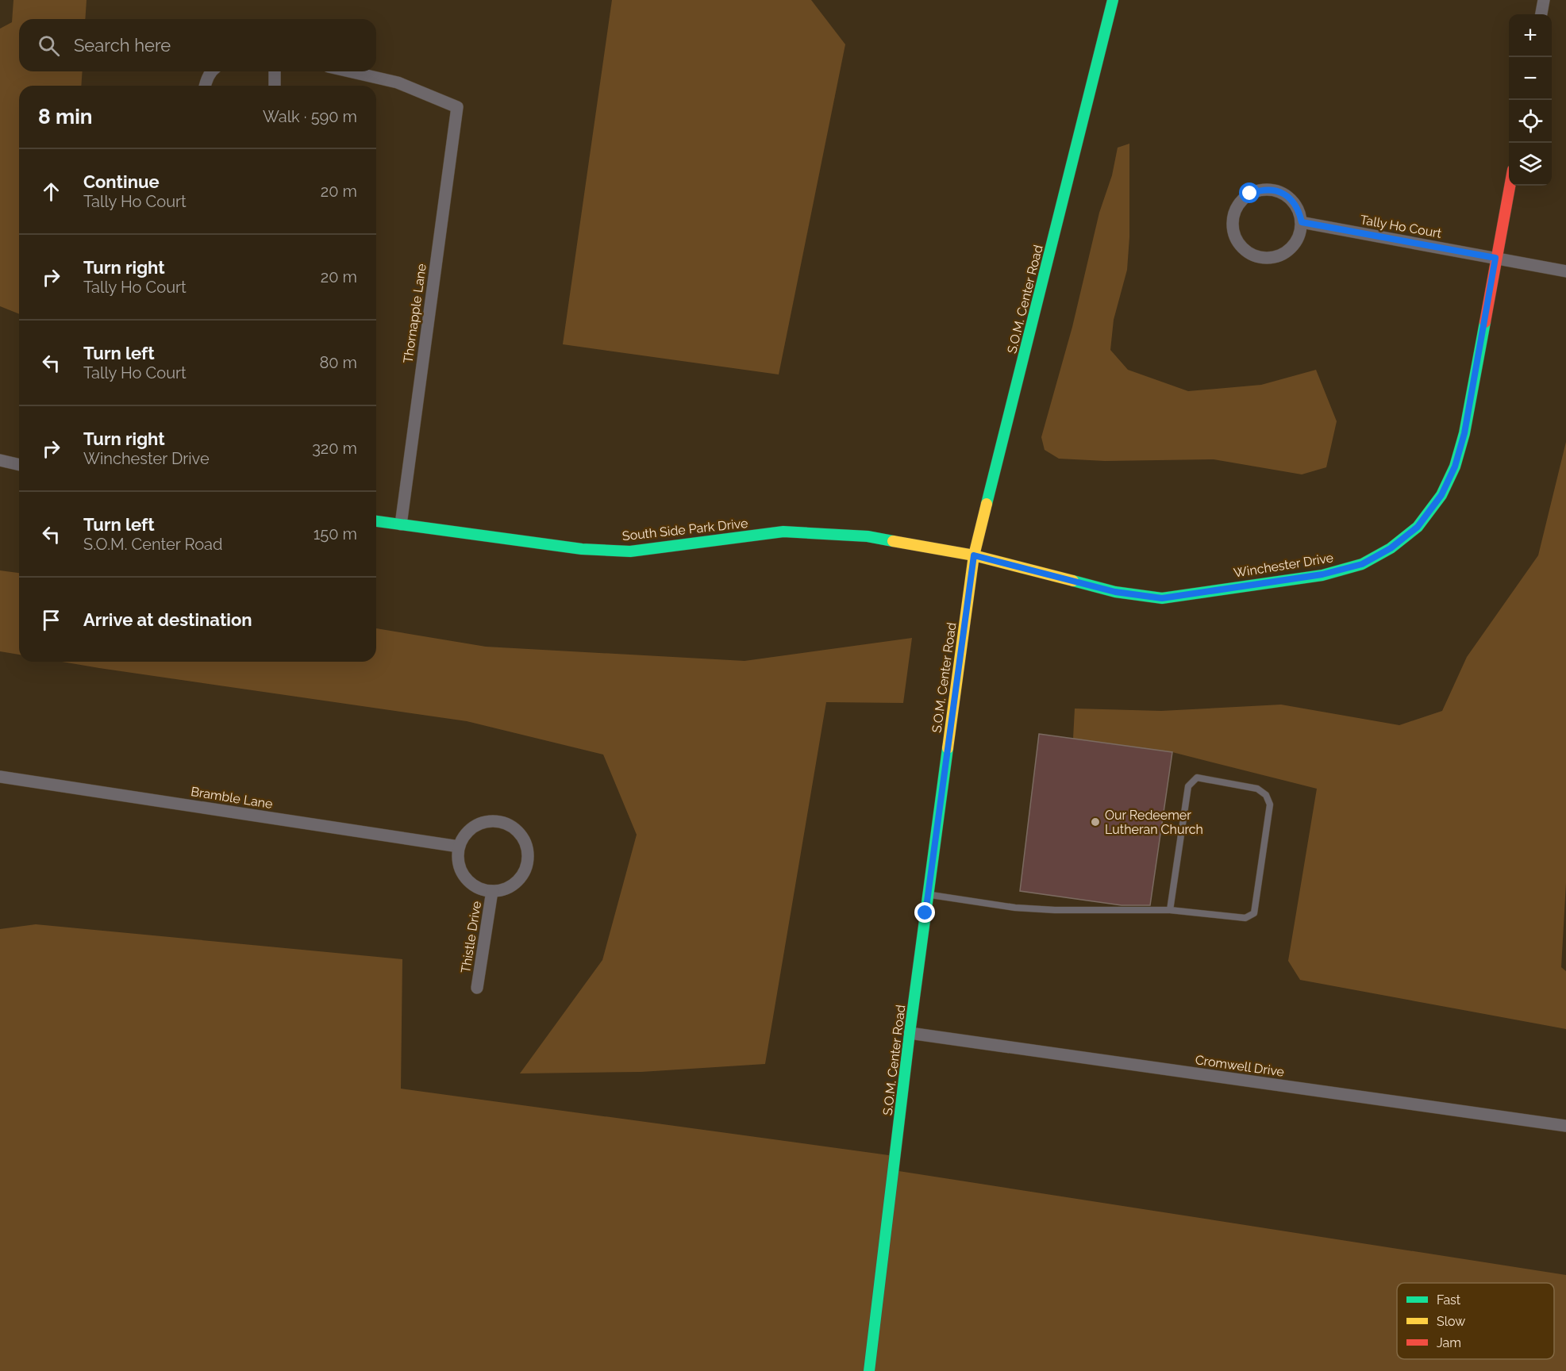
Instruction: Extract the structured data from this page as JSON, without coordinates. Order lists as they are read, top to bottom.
{
  "streets": {
    "street": [
      "Tally Ho Court",
      "S.O.M. Center Road",
      "Thornapple Lane",
      "South Side Park Drive",
      "Winchester Drive",
      "Bramble Lane",
      "Thistle Drive",
      "Cromwell Drive"
    ]
  },
  "crossings": [
    ["Tally Ho Court", "Winchester Drive"],
    ["S.O.M. Center Road", "South Side Park Drive"],
    ["S.O.M. Center Road", "Winchester Drive"],
    ["S.O.M. Center Road", "Cromwell Drive"],
    ["Thornapple Lane", "South Side Park Drive"],
    ["South Side Park Drive", "Winchester Drive"],
    ["Bramble Lane", "Thistle Drive"]
  ],
  "places": ["Our Redeemer Lutheran Church"],
  "legend": ["Fast", "Slow", "Jam"],
  "page": {
    "map_buttons": ["+", "−"],
    "search": "Search here",
    "heading": ["8 min", "Walk · 590 m"],
    "list": [
      ["Continue", "Tally Ho Court", "20 m"],
      ["Turn right", "Tally Ho Court", "20 m"],
      ["Turn left", "Tally Ho Court", "80 m"],
      ["Turn right", "Winchester Drive", "320 m"],
      ["Turn left", "S.O.M. Center Road", "150 m"],
      "Arrive at destination"
    ]
  }
}
